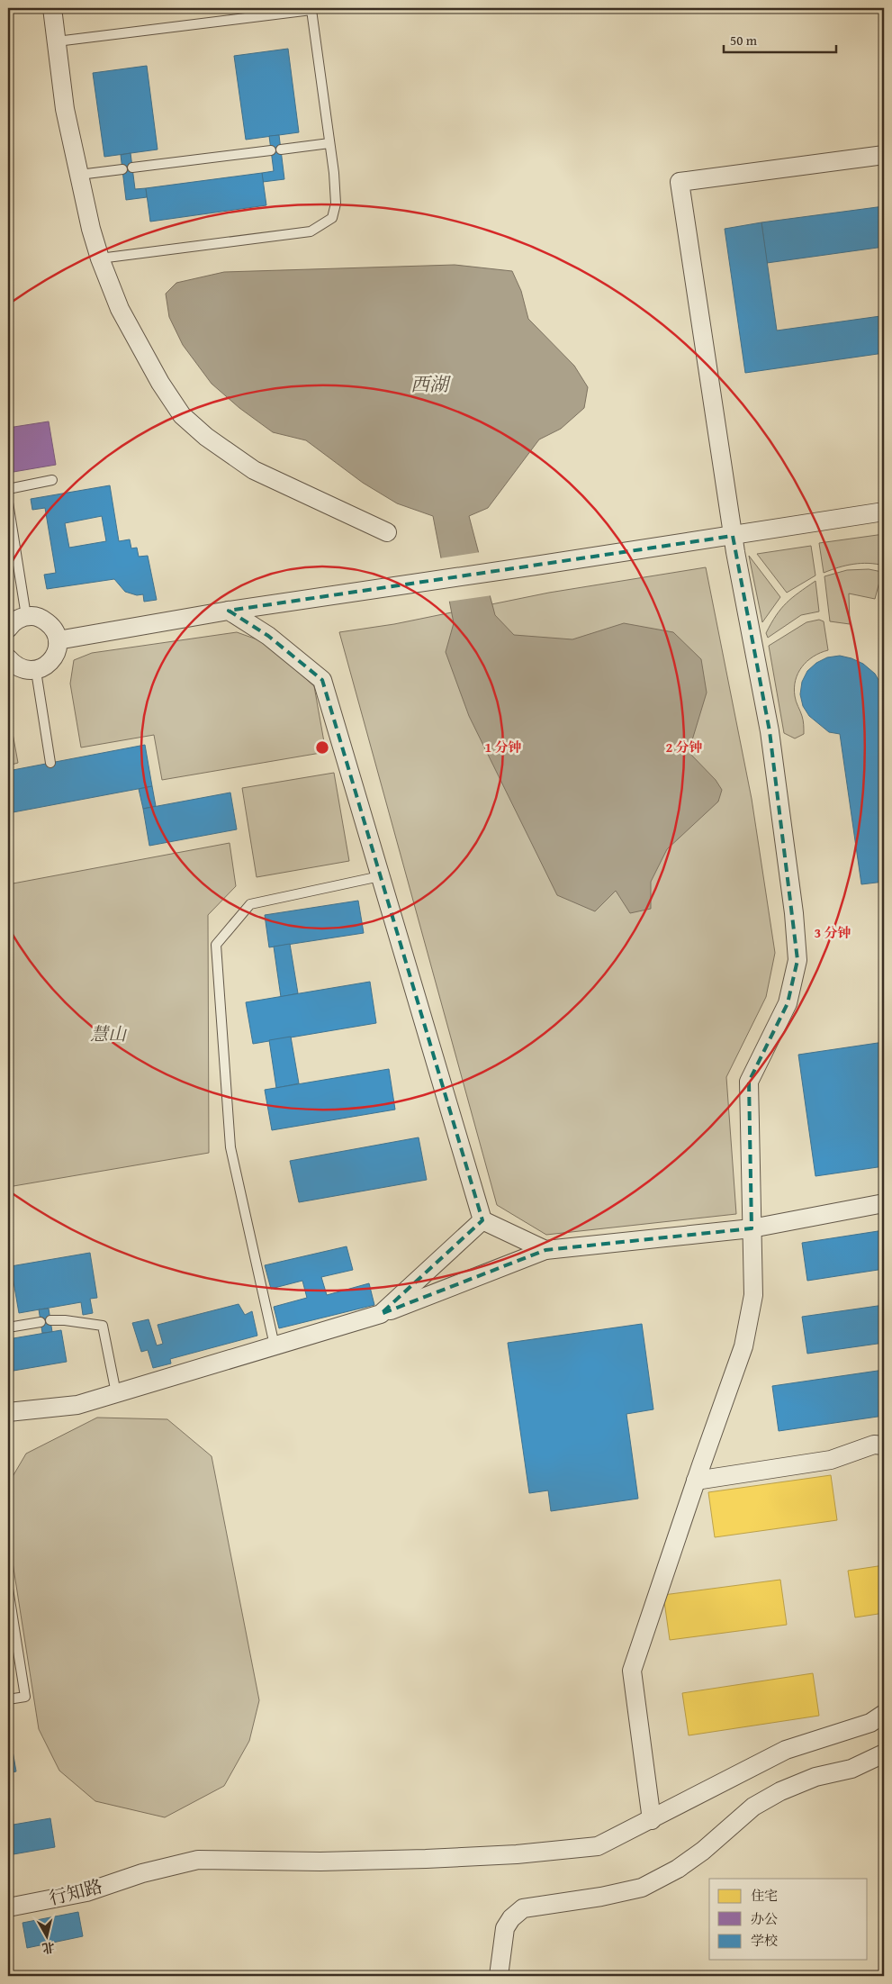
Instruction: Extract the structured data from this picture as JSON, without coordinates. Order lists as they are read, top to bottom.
{
  "streets": {
    "street": ["行知路"]
  },
  "water": ["西湖"],
  "parks": ["慧山"],
  "legend": ["住宅", "办公", "学校"],
  "scale_bar": "50 m",
  "north": "bottom",
  "rings": ["1 分钟", "2 分钟", "3 分钟"]
}
